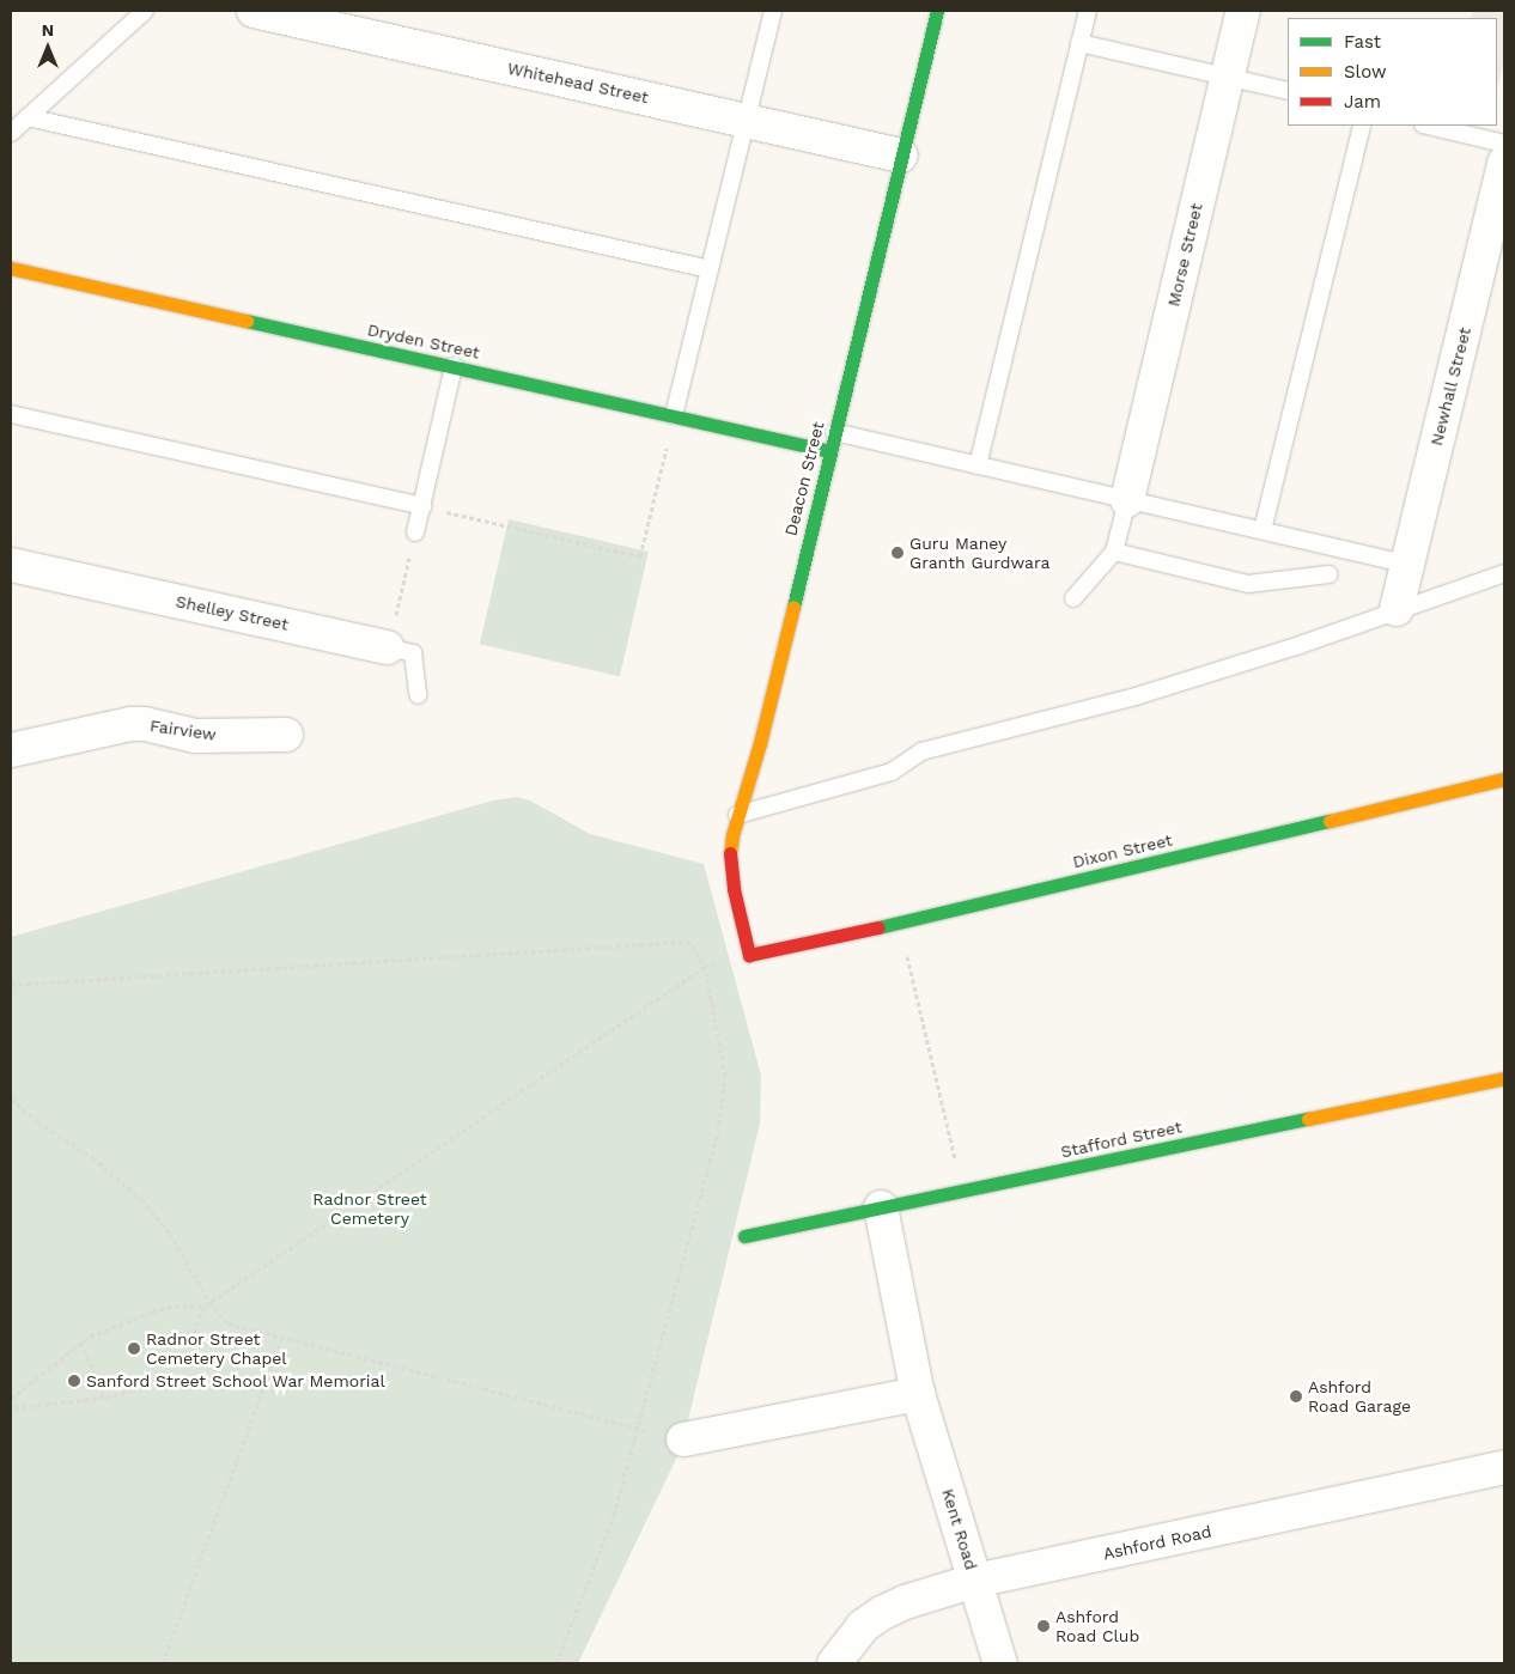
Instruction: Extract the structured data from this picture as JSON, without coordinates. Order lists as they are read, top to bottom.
{
  "streets": {
    "street": [
      "Whitehead Street",
      "Morse Street",
      "Dryden Street",
      "Newhall Street",
      "Deacon Street",
      "Shelley Street",
      "Fairview",
      "Dixon Street",
      "Stafford Street",
      "Kent Road",
      "Ashford Road"
    ]
  },
  "crossings": [
    ["Whitehead Street", "Deacon Street"],
    ["Dryden Street", "Deacon Street"],
    ["Deacon Street", "Dixon Street"],
    ["Stafford Street", "Kent Road"],
    ["Kent Road", "Ashford Road"]
  ],
  "parks": ["Radnor Street Cemetery"],
  "places": [
    "Guru Maney Granth Gurdwara",
    "Radnor Street Cemetery Chapel",
    "Sanford Street School War Memorial",
    "Ashford Road Garage",
    "Ashford Road Club"
  ],
  "legend": ["Fast", "Slow", "Jam"],
  "north": "top"
}
